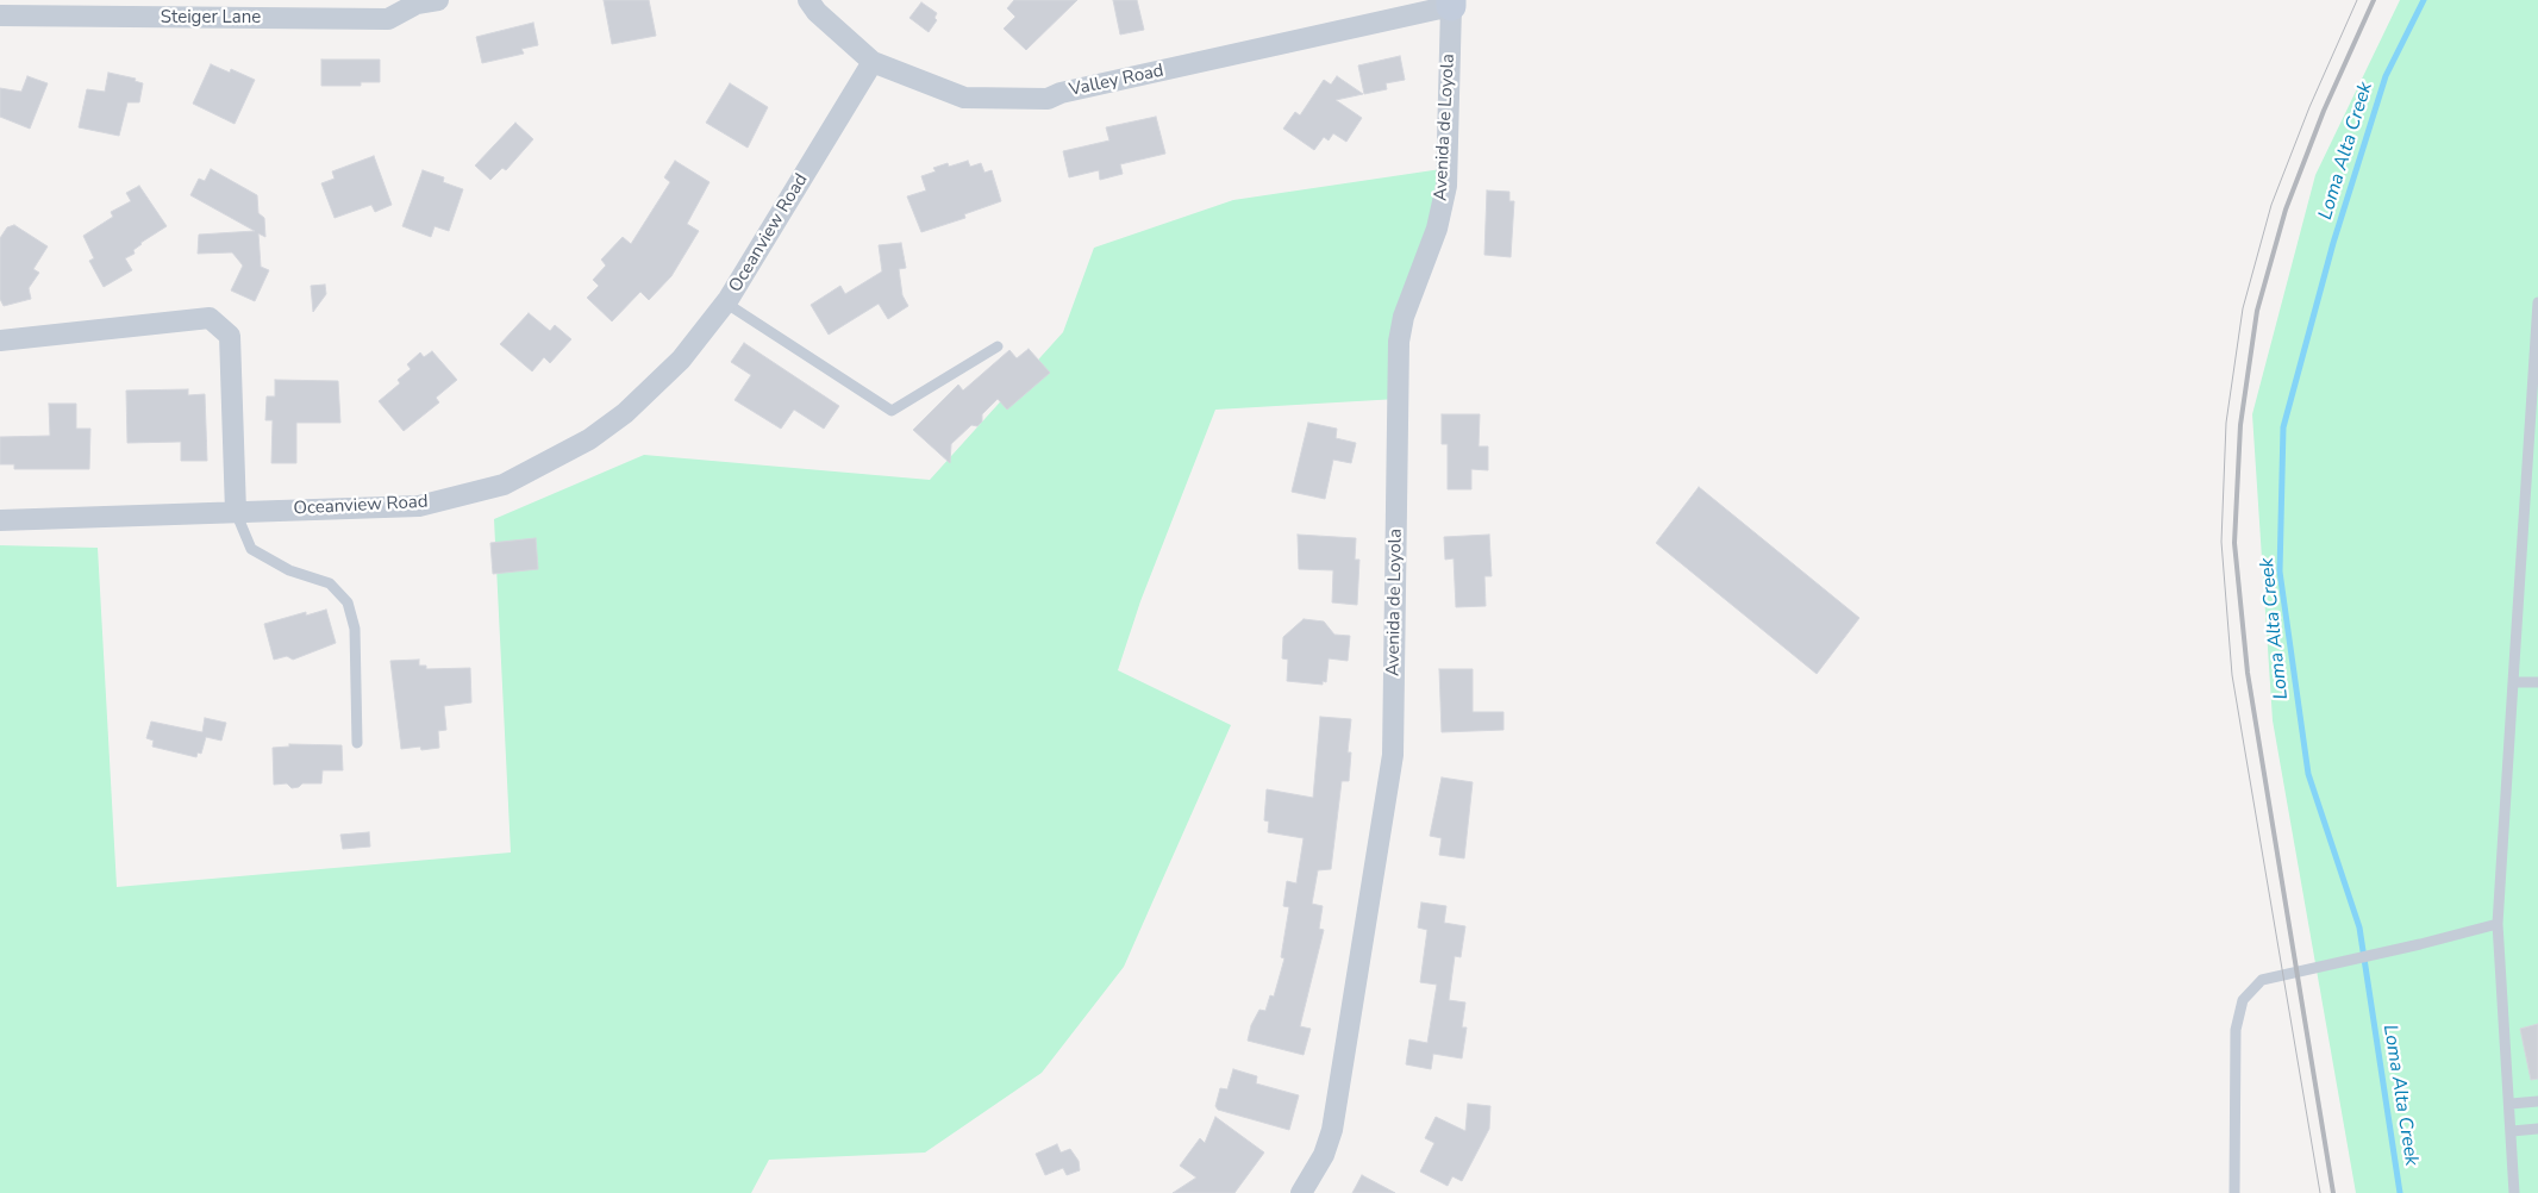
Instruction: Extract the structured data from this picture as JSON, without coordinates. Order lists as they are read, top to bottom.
{
  "streets": {
    "street": [
      "Steiger Lane",
      "Valley Road",
      "Avenida de Loyola",
      "Oceanview Road"
    ]
  },
  "crossings": [
    ["Valley Road", "Avenida de Loyola"],
    ["Valley Road", "Oceanview Road"]
  ],
  "water": ["Loma Alta Creek"]
}
